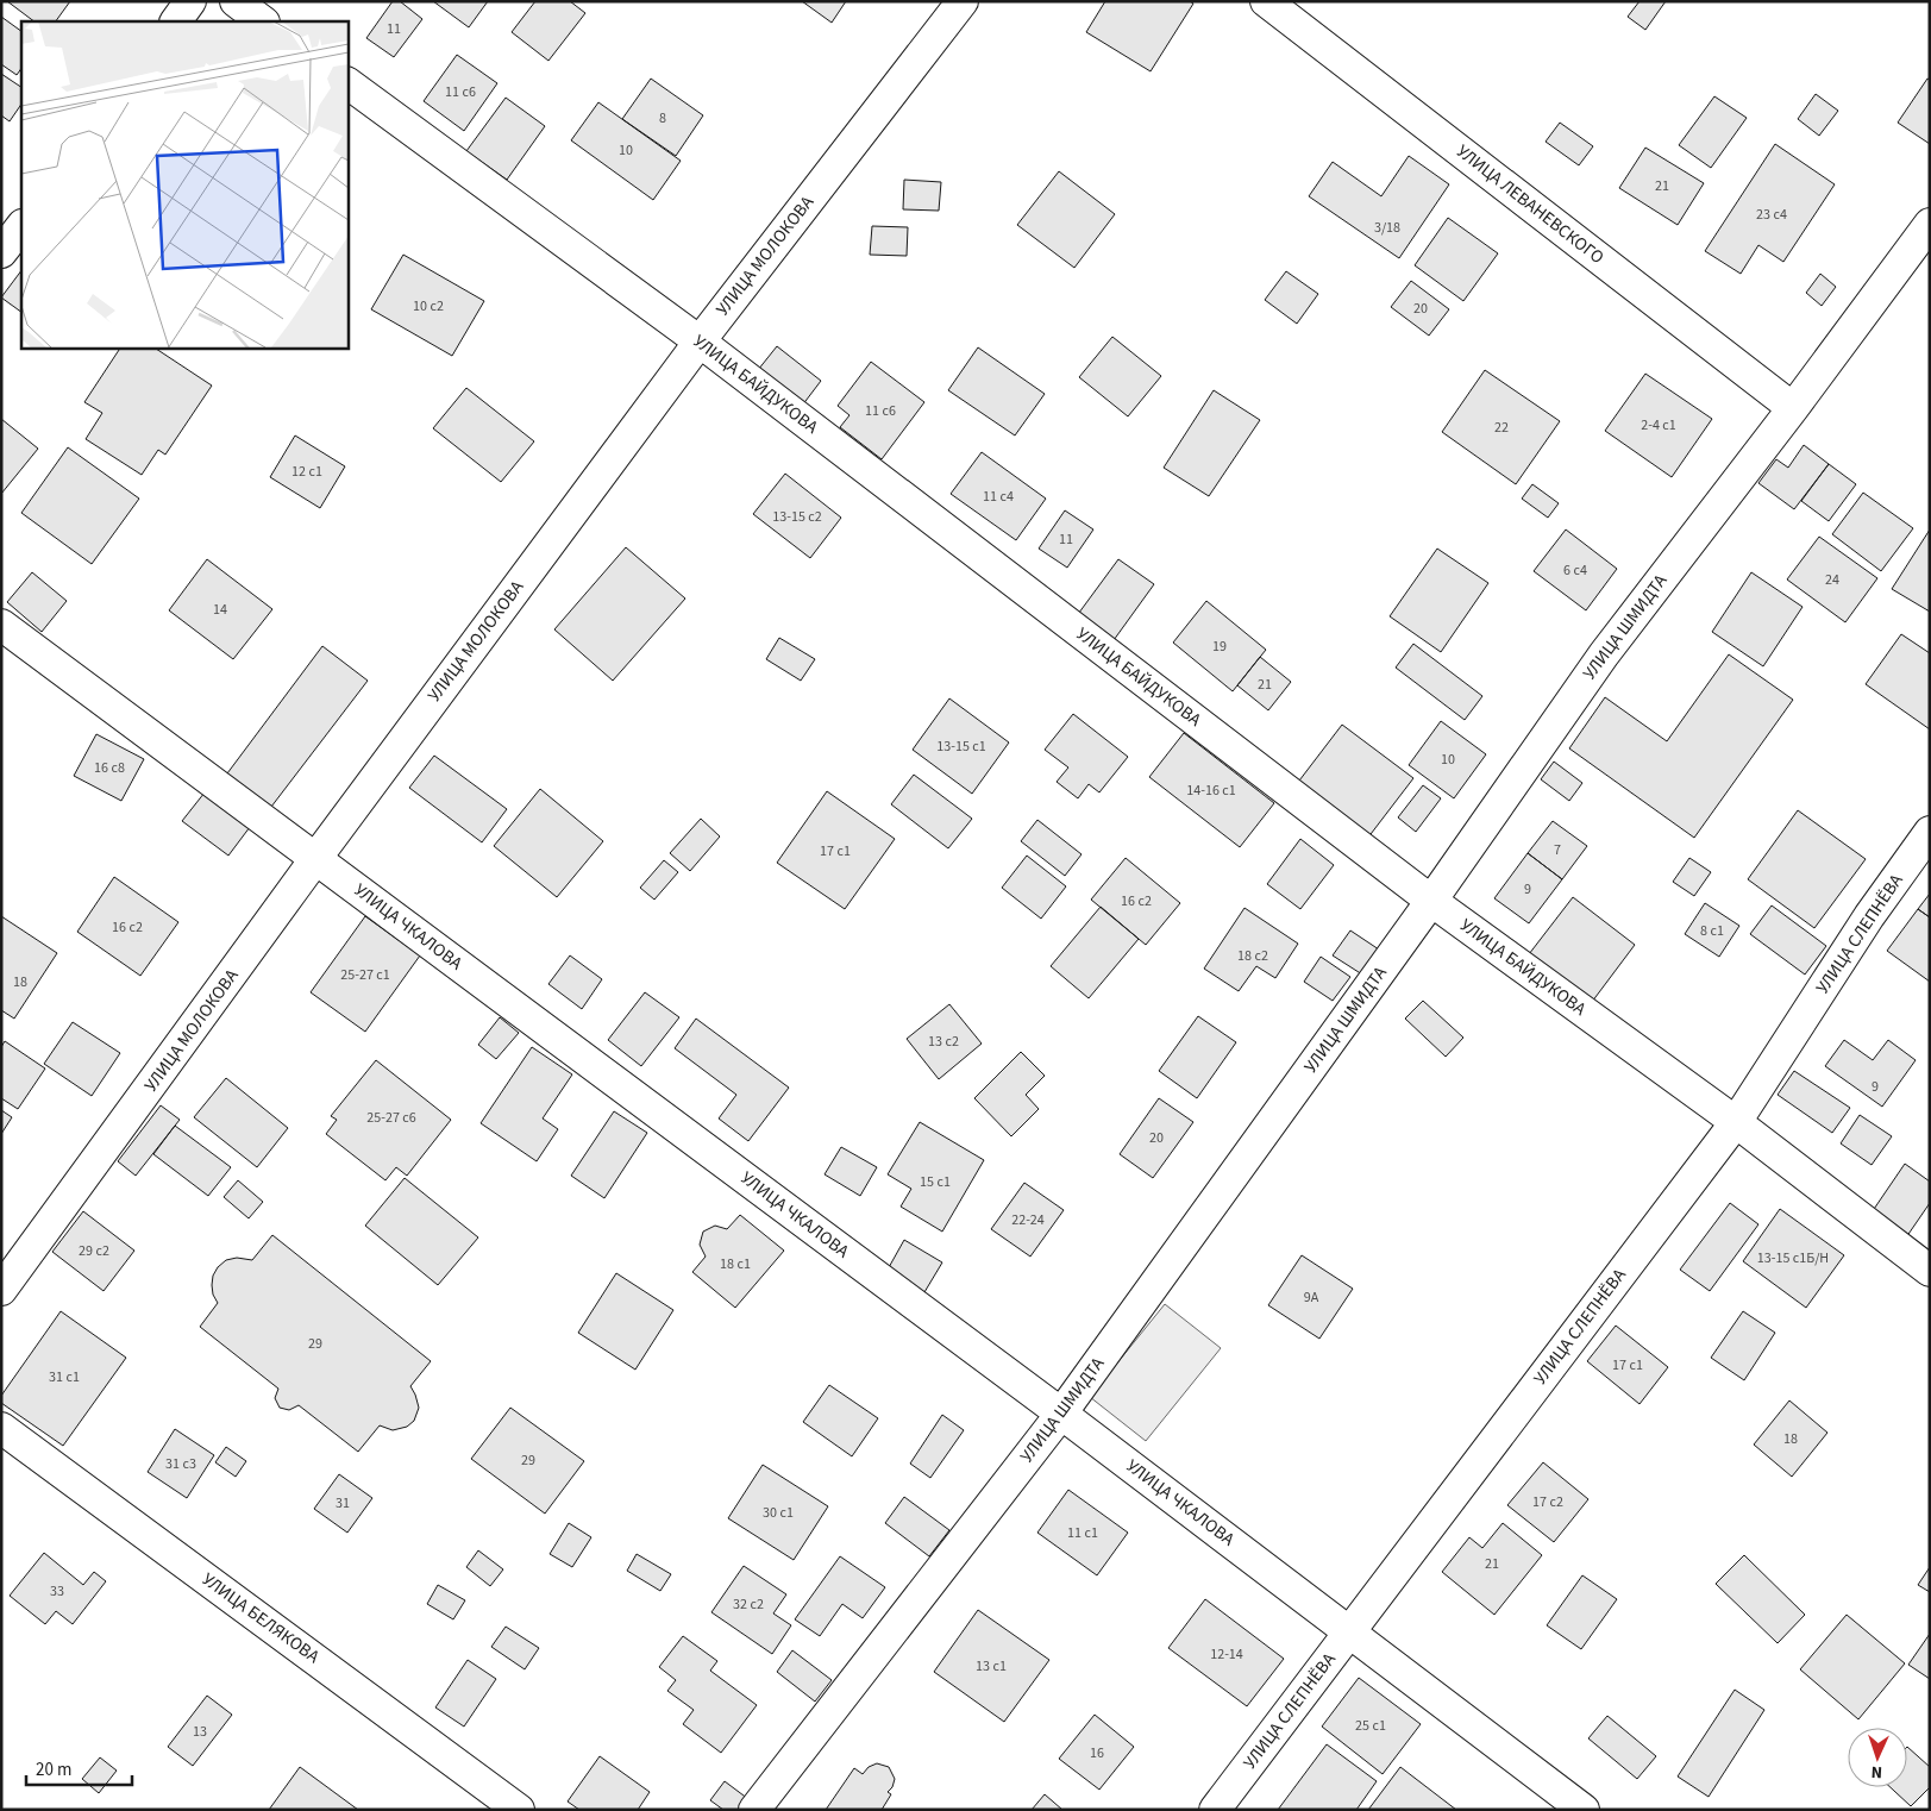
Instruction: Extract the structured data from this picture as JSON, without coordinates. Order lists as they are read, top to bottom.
{
  "streets": {
    "street": [
      "УЛИЦА ЛЕВАНЕВСКОГО",
      "УЛИЦА МОЛОКОВА",
      "УЛИЦА БАЙДУКОВА",
      "УЛИЦА ШМИДТА",
      "УЛИЦА ЧКАЛОВА",
      "УЛИЦА СЛЕПНЁВА",
      "УЛИЦА БЕЛЯКОВА"
    ]
  },
  "crossings": [
    ["УЛИЦА ЛЕВАНЕВСКОГО", "УЛИЦА ШМИДТА"],
    ["УЛИЦА МОЛОКОВА", "УЛИЦА БАЙДУКОВА"],
    ["УЛИЦА МОЛОКОВА", "УЛИЦА ЧКАЛОВА"],
    ["УЛИЦА БАЙДУКОВА", "УЛИЦА ШМИДТА"],
    ["УЛИЦА БАЙДУКОВА", "УЛИЦА СЛЕПНЁВА"],
    ["УЛИЦА ШМИДТА", "УЛИЦА ЧКАЛОВА"],
    ["УЛИЦА ЧКАЛОВА", "УЛИЦА СЛЕПНЁВА"]
  ],
  "house_numbers": [
    "11",
    "11 с6",
    "8",
    "10",
    "21",
    "23 с4",
    "3/18",
    "10 с2",
    "20",
    "11 с6",
    "2-4 с1",
    "22",
    "12 с1",
    "11 с4",
    "13-15 с2",
    "11",
    "6 с4",
    "24",
    "14",
    "19",
    "21",
    "13-15 с1",
    "10",
    "16 с8",
    "14-16 с1",
    "7",
    "17 с1",
    "9",
    "16 с2",
    "16 с2",
    "8 с1",
    "18 с2",
    "25-27 с1",
    "18",
    "13 с2",
    "9",
    "25-27 с6",
    "20",
    "15 с1",
    "22-24",
    "29 с2",
    "13-15 с1Б/Н",
    "18 с1",
    "9А",
    "29",
    "17 с1",
    "31 с1",
    "18",
    "29",
    "31 с3",
    "17 с2",
    "31",
    "30 с1",
    "11 с1",
    "21",
    "33",
    "32 с2",
    "12-14",
    "13 с1",
    "25 с1",
    "13",
    "16"
  ],
  "scale_bar": "20 m",
  "north": "bottom"
}
